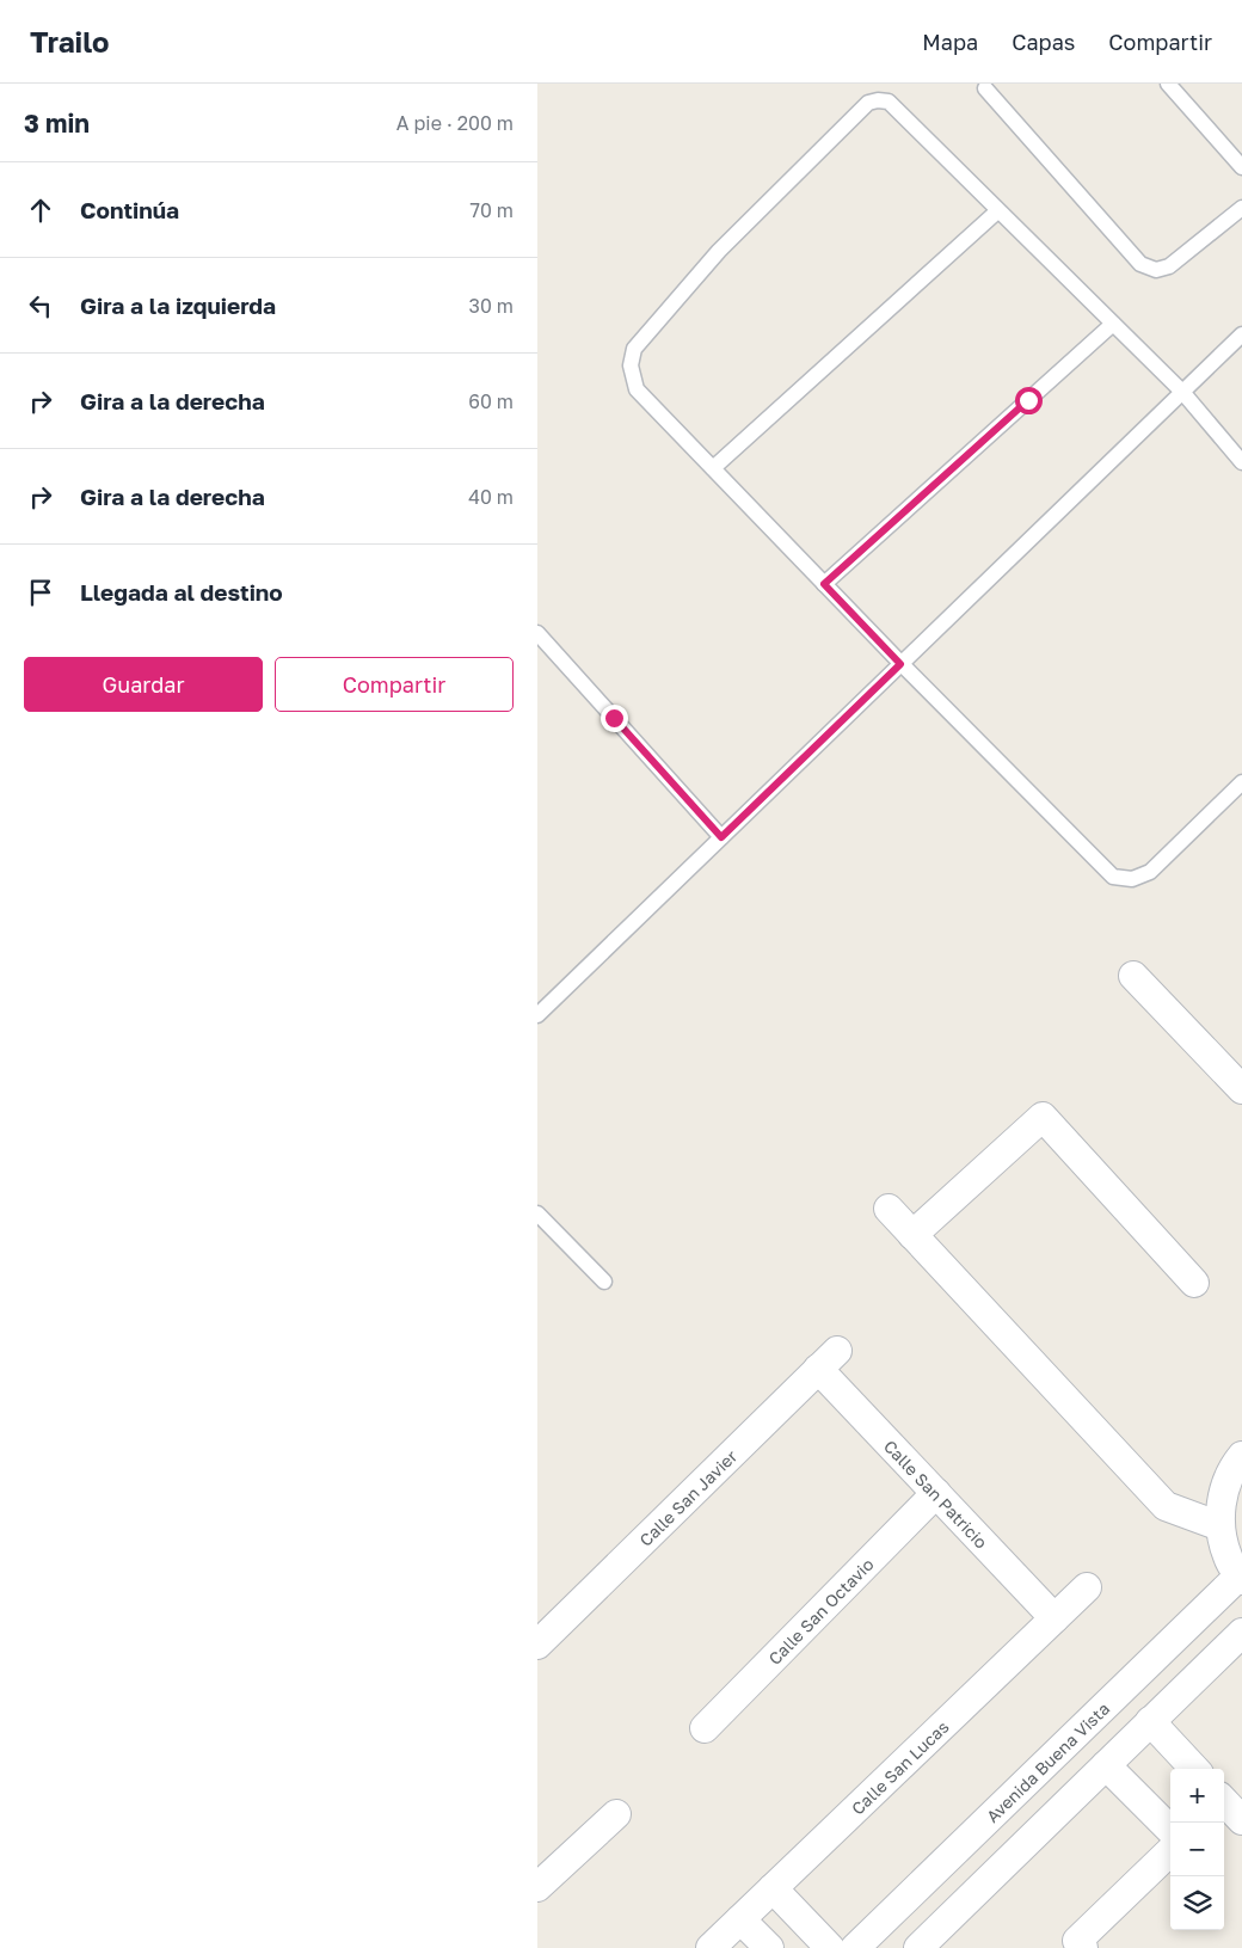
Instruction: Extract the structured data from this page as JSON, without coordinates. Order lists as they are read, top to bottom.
{
  "streets": {
    "street": [
      "Calle San Patricio",
      "Calle San Javier",
      "Calle San Octavio",
      "Avenida Buena Vista",
      "Calle San Lucas"
    ]
  },
  "crossings": [
    ["Calle San Patricio", "Calle San Javier"],
    ["Calle San Patricio", "Calle San Octavio"],
    ["Calle San Patricio", "Calle San Lucas"]
  ],
  "page": {
    "header": "Trailo",
    "nav": ["Mapa", "Capas", "Compartir"],
    "heading": ["3 min", "A pie · 200 m"],
    "list": [
      ["Continúa", "70 m"],
      ["Gira a la izquierda", "30 m"],
      ["Gira a la derecha", "60 m"],
      ["Gira a la derecha", "40 m"],
      "Llegada al destino"
    ],
    "buttons": ["Guardar", "Compartir"],
    "map_buttons": ["+", "−"]
  }
}
